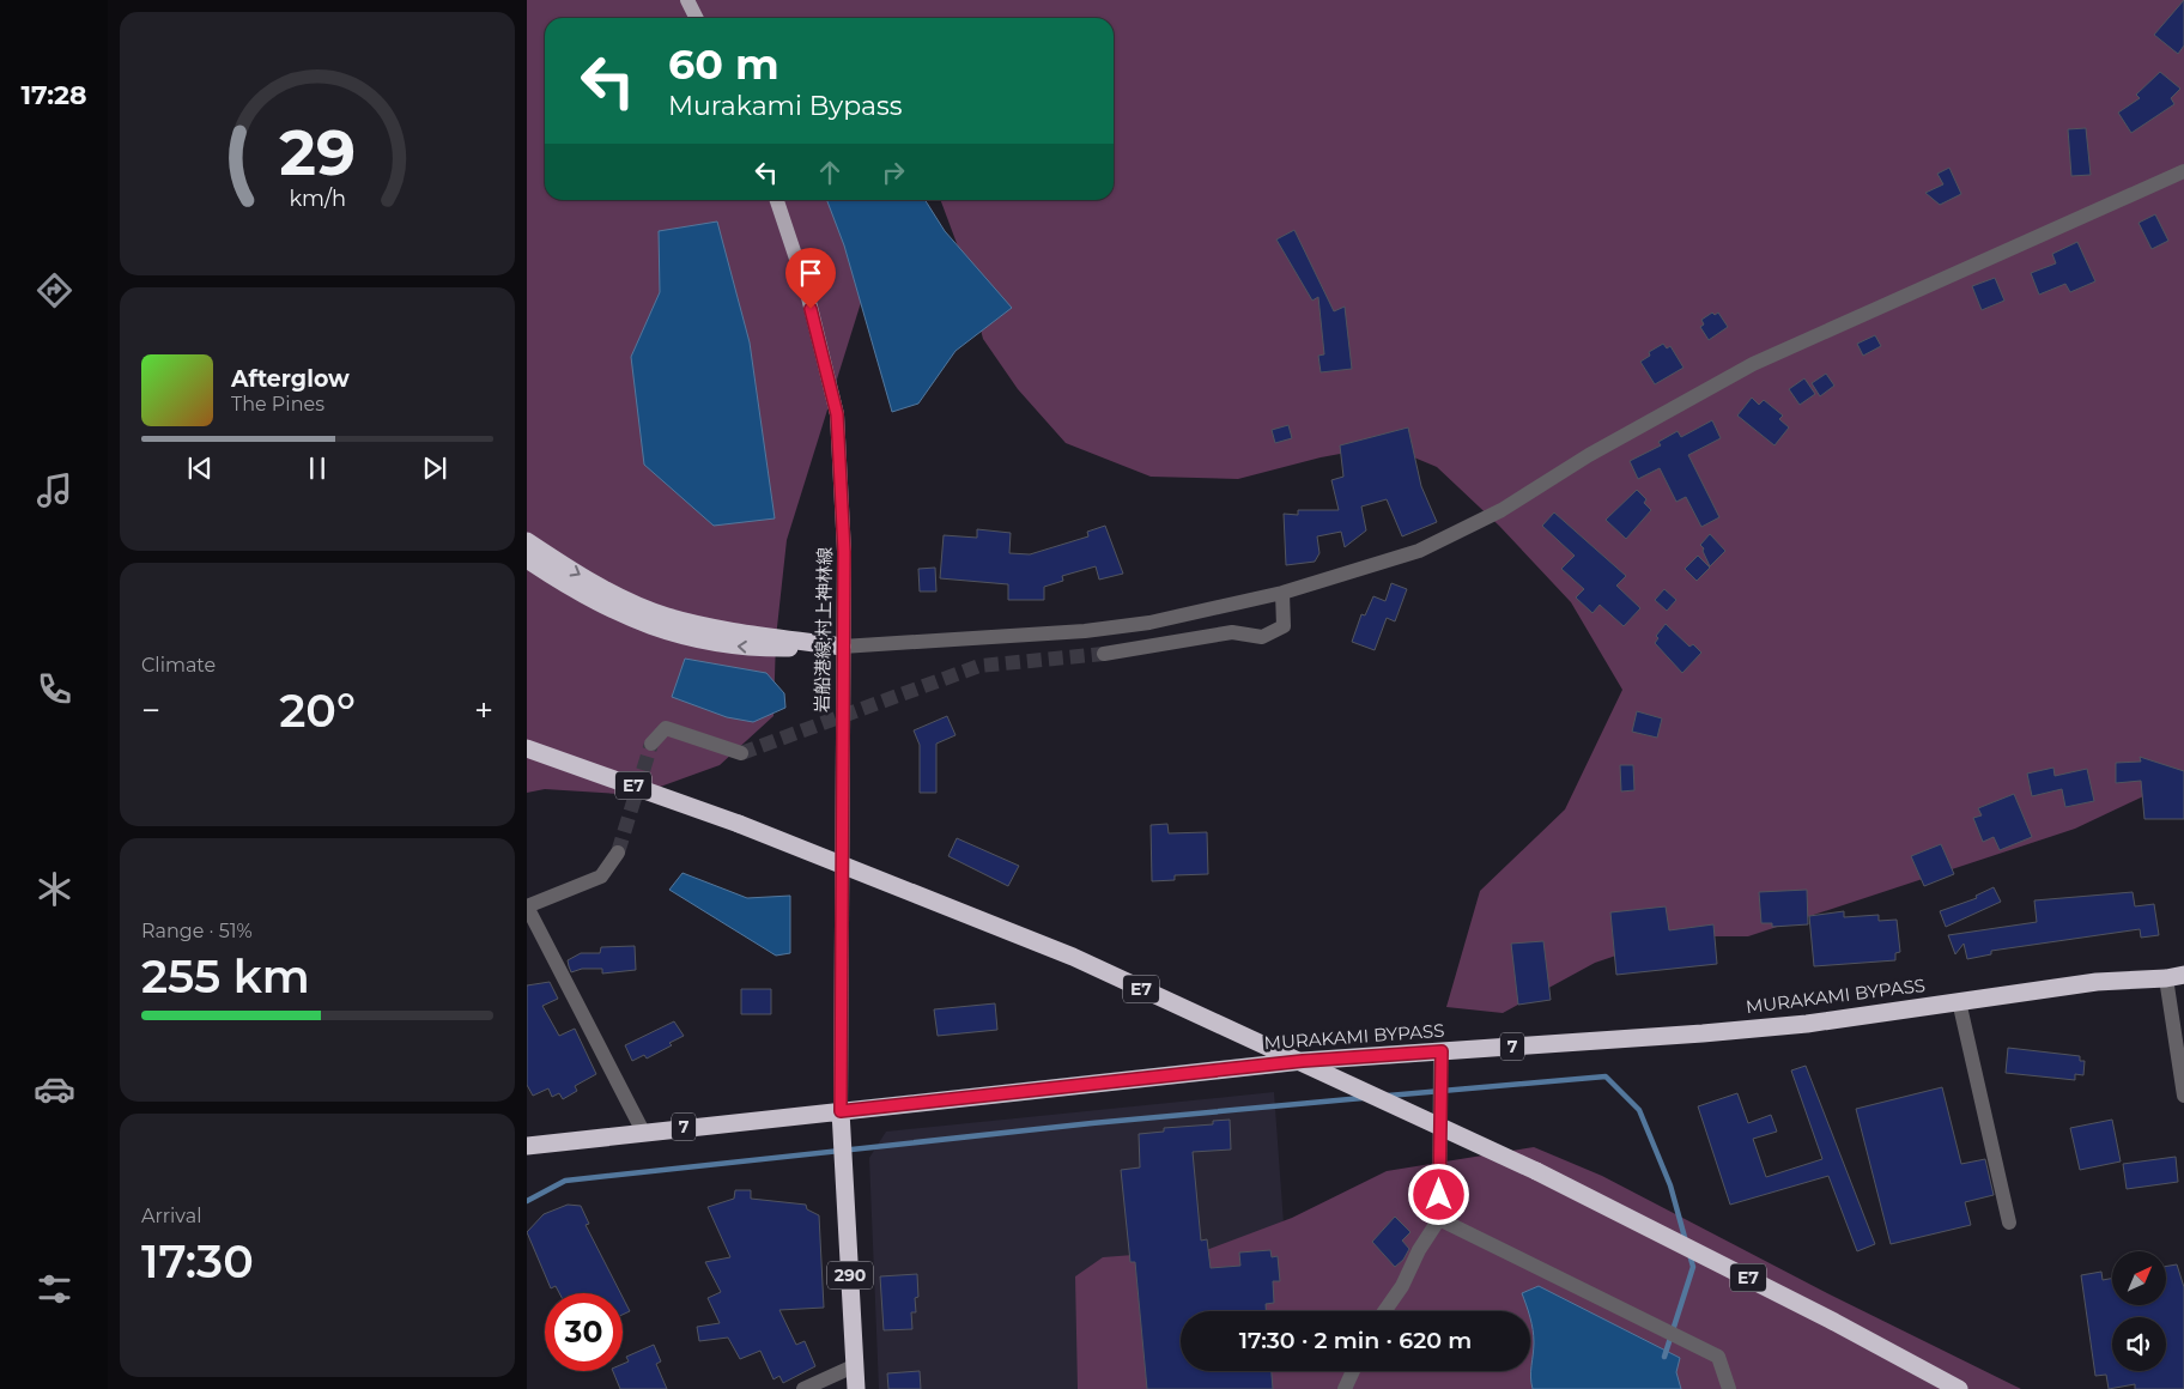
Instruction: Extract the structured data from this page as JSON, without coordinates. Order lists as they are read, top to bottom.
{
  "streets": {
    "highway": [
      "E7",
      "MURAKAMI BYPASS",
      "7",
      "290"
    ],
    "main road": ["岩船港線;村上神林線"]
  },
  "crossings": [
    ["岩船港線;村上神林線", "MURAKAMI BYPASS"],
    ["岩船港線;村上神林線", "290"],
    ["MURAKAMI BYPASS", "290"]
  ],
  "north": "top right",
  "page": {
    "tabs": "17:28",
    "turn": ["60 m", "Murakami Bypass"],
    "song": ["Afterglow", "The Pines"],
    "tile": [
      "Climate",
      ["Range · 51%", "255 km"],
      ["Arrival", "17:30"]
    ],
    "heat": ["−", "20°", "+"],
    "limit": "30",
    "trip": "17:30 · 2 min · 620 m",
    "gauge": ["29", "km/h"]
  }
}
